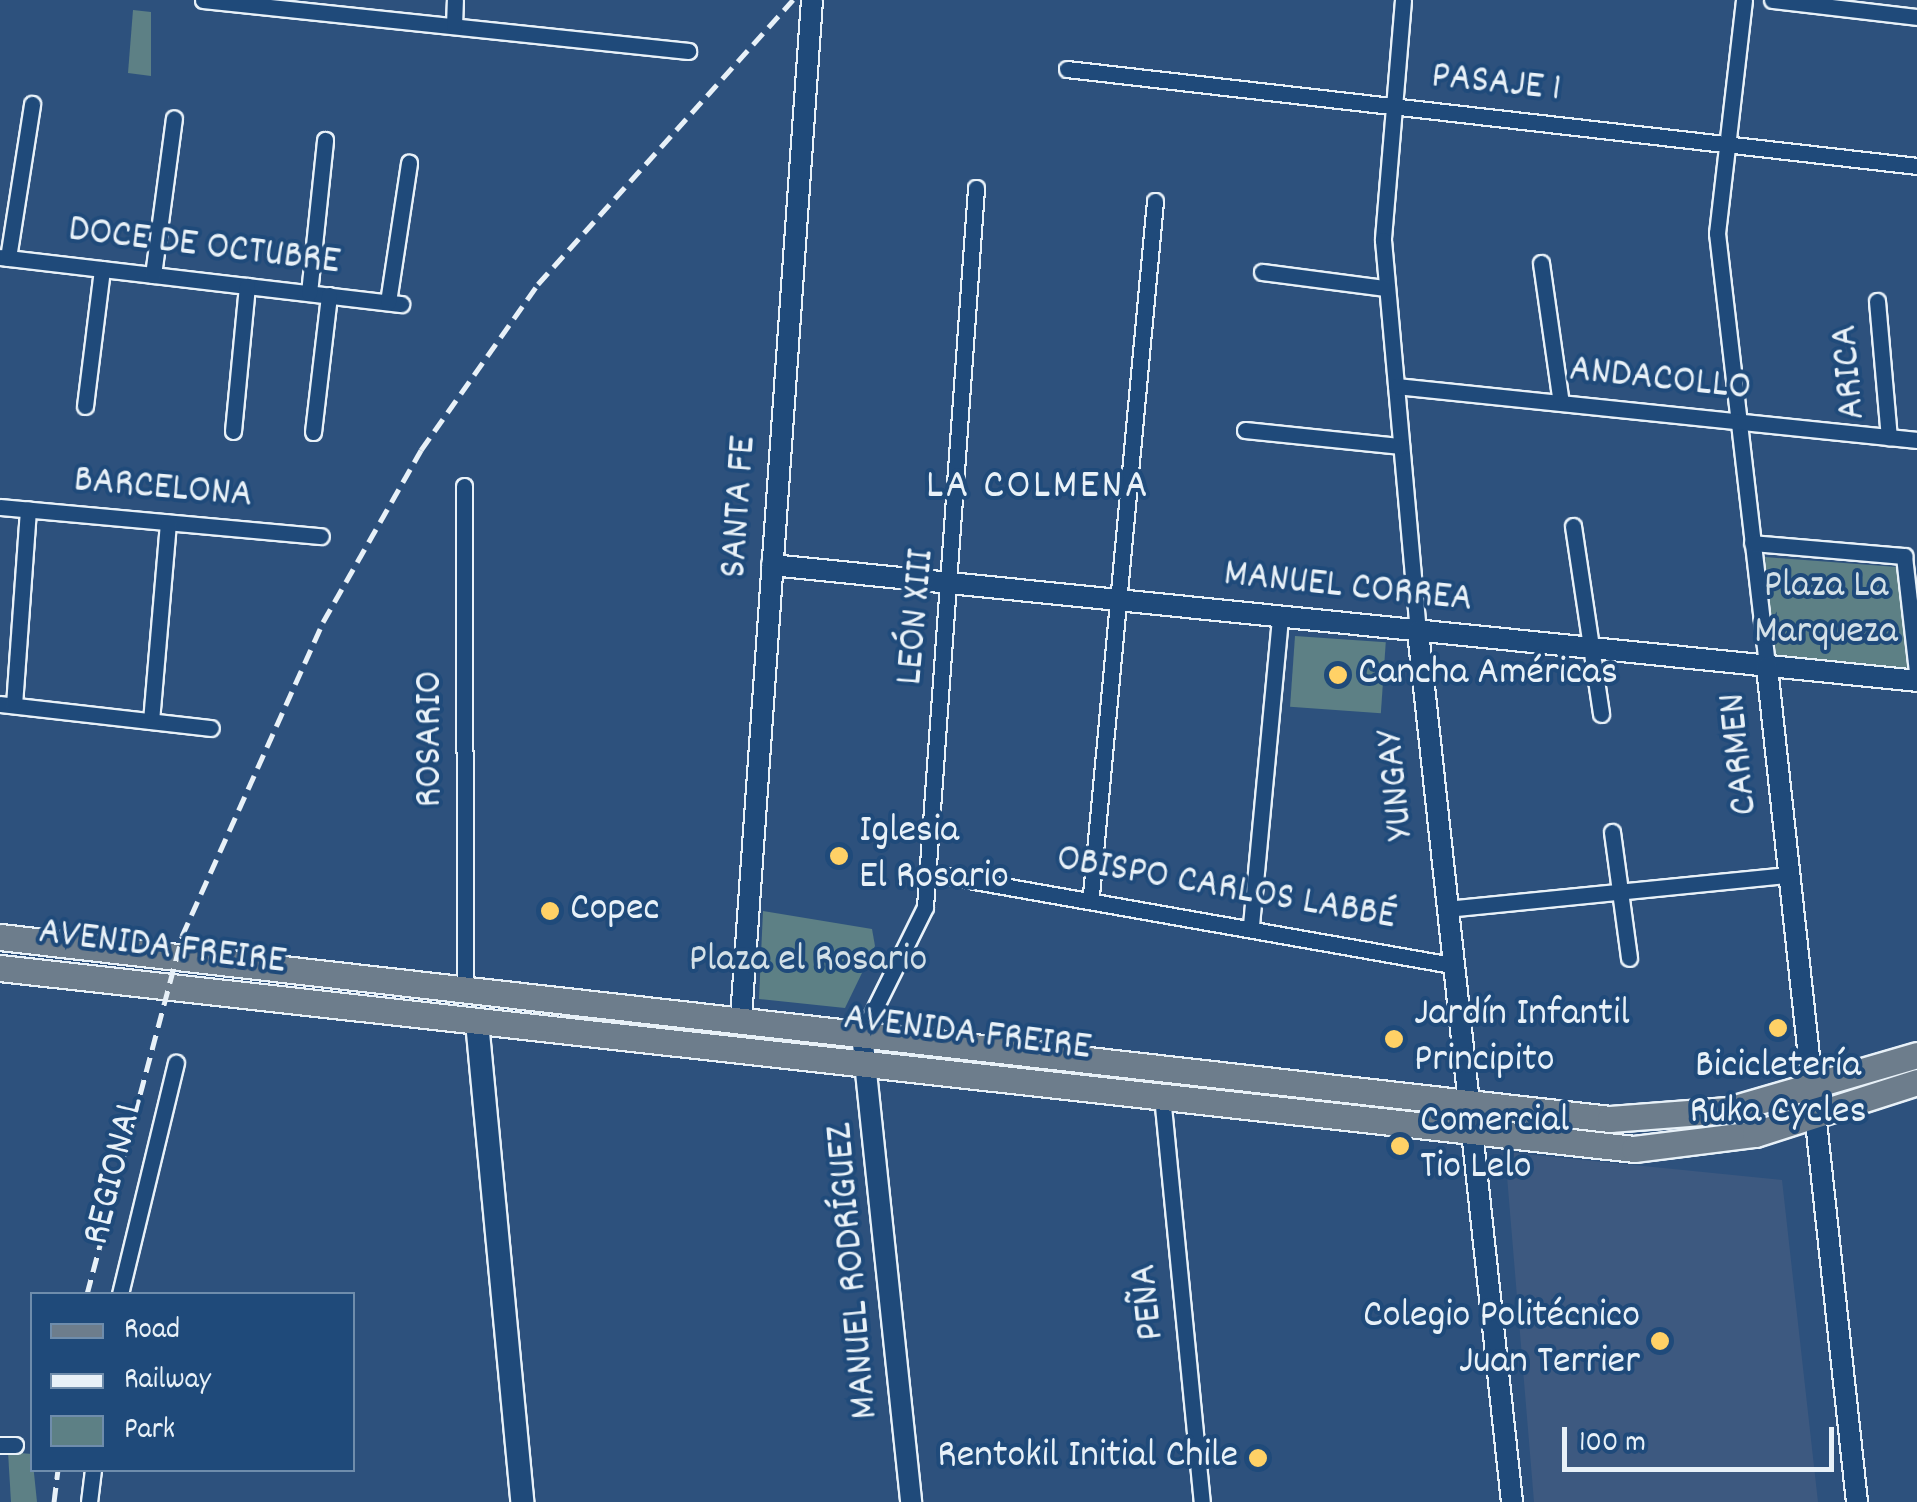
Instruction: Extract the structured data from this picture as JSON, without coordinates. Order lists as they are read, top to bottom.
{
  "streets": {
    "main road": ["AVENIDA FREIRE"],
    "street": [
      "PASAJE 1",
      "DOCE DE OCTUBRE",
      "ARICA",
      "ANDACOLLO",
      "BARCELONA",
      "SANTA FE",
      "MANUEL CORREA",
      "LEÓN XIII",
      "ROSARIO",
      "CARMEN",
      "YUNGAY",
      "OBISPO CARLOS LABBÉ",
      "REGIONAL",
      "MANUEL RODRÍGUEZ",
      "PEÑA"
    ]
  },
  "crossings": [
    ["PASAJE 1", "CARMEN"],
    ["PASAJE 1", "YUNGAY"],
    ["ARICA", "ANDACOLLO"],
    ["ANDACOLLO", "CARMEN"],
    ["ANDACOLLO", "YUNGAY"],
    ["SANTA FE", "MANUEL CORREA"],
    ["SANTA FE", "AVENIDA FREIRE"],
    ["MANUEL CORREA", "LEÓN XIII"],
    ["MANUEL CORREA", "CARMEN"],
    ["MANUEL CORREA", "YUNGAY"],
    ["LEÓN XIII", "OBISPO CARLOS LABBÉ"],
    ["LEÓN XIII", "AVENIDA FREIRE"],
    ["LEÓN XIII", "MANUEL RODRÍGUEZ"],
    ["ROSARIO", "AVENIDA FREIRE"],
    ["CARMEN", "OBISPO CARLOS LABBÉ"],
    ["CARMEN", "AVENIDA FREIRE"],
    ["YUNGAY", "OBISPO CARLOS LABBÉ"],
    ["YUNGAY", "AVENIDA FREIRE"],
    ["AVENIDA FREIRE", "MANUEL RODRÍGUEZ"],
    ["AVENIDA FREIRE", "PEÑA"]
  ],
  "districts": ["LA COLMENA"],
  "parks": ["Plaza La Marqueza", "Plaza el Rosario"],
  "places": [
    "Cancha Américas",
    "Iglesia El Rosario",
    "Copec",
    "Bicicletería Ruka Cycles",
    "Jardín Infantil Principito",
    "Comercial Tio Lelo",
    "Colegio Politécnico Juan Terrier",
    "Rentokil Initial Chile"
  ],
  "legend": ["Road", "Railway", "Park"],
  "scale_bar": "100 m"
}
